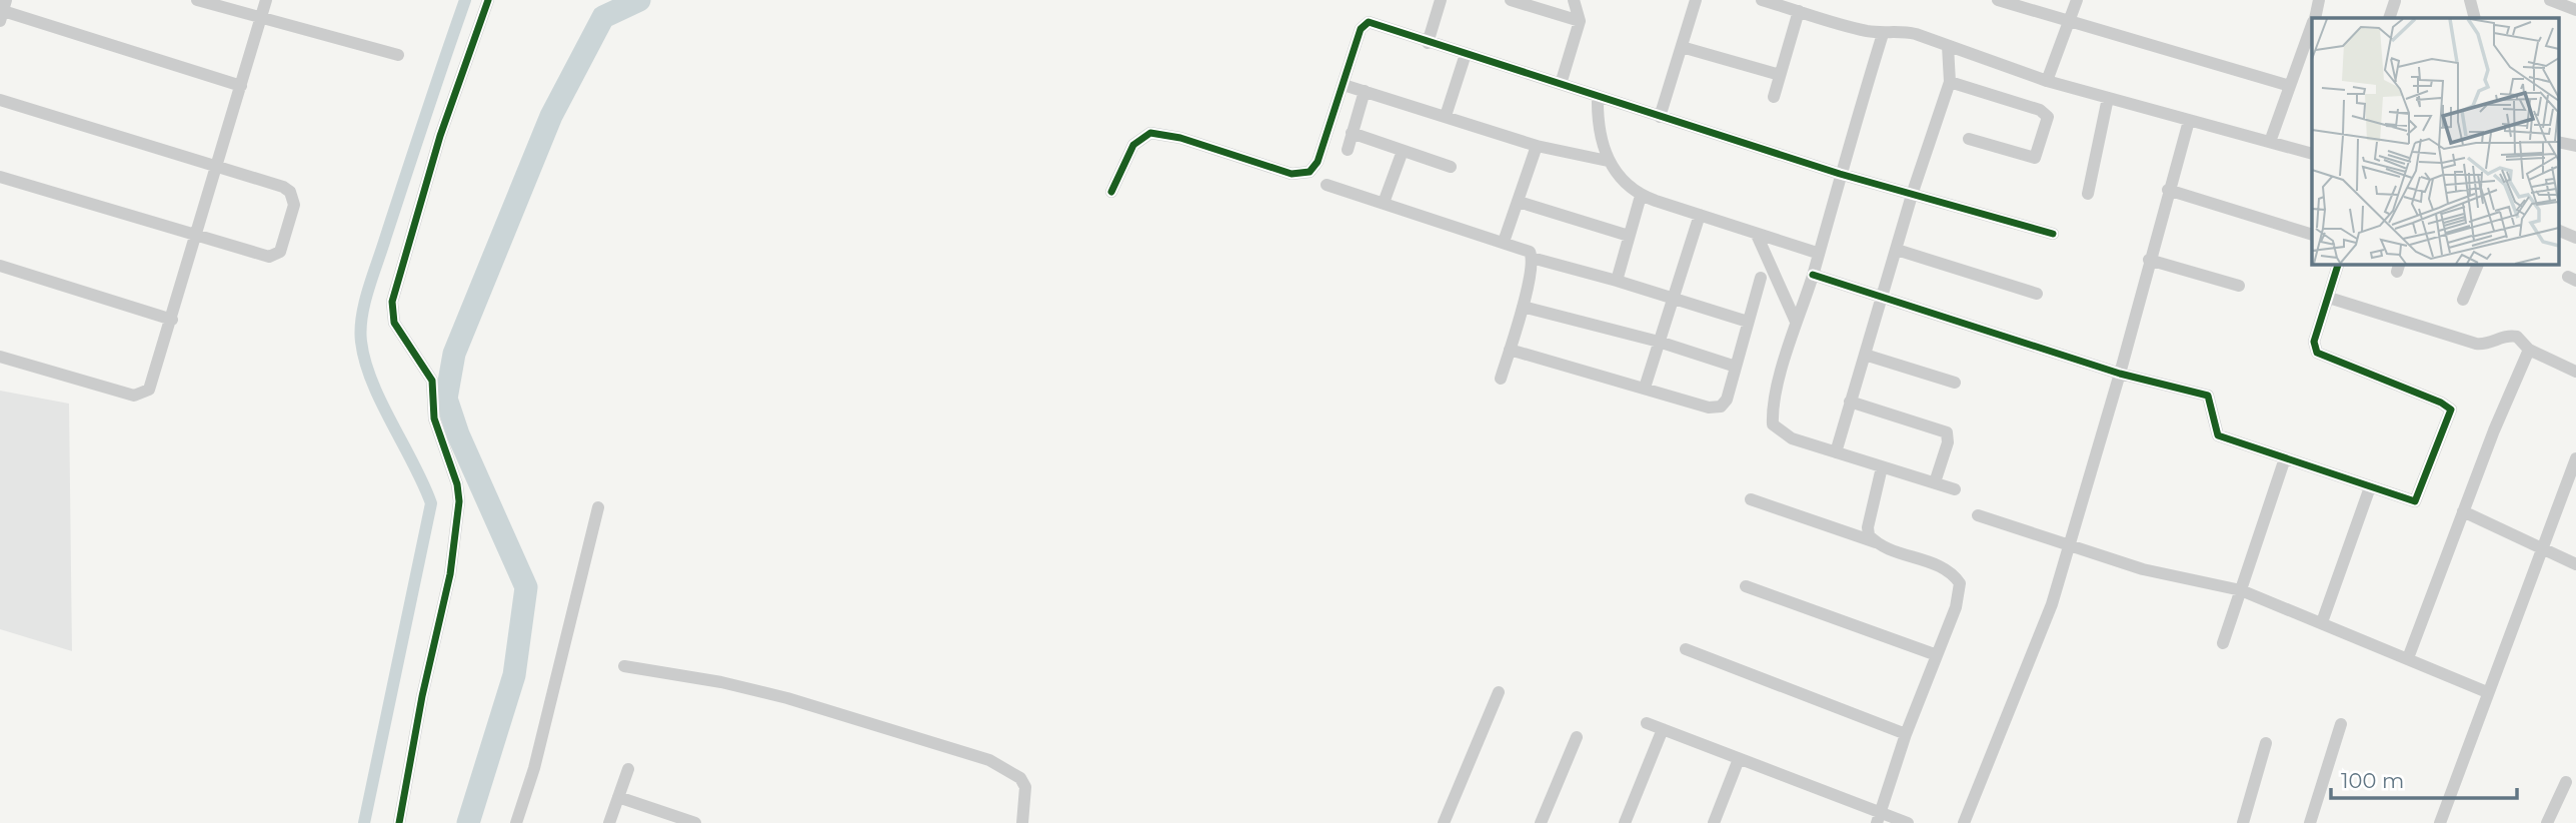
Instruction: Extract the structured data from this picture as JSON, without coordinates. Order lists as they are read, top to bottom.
{
  "scale_bar": "100 m"
}
